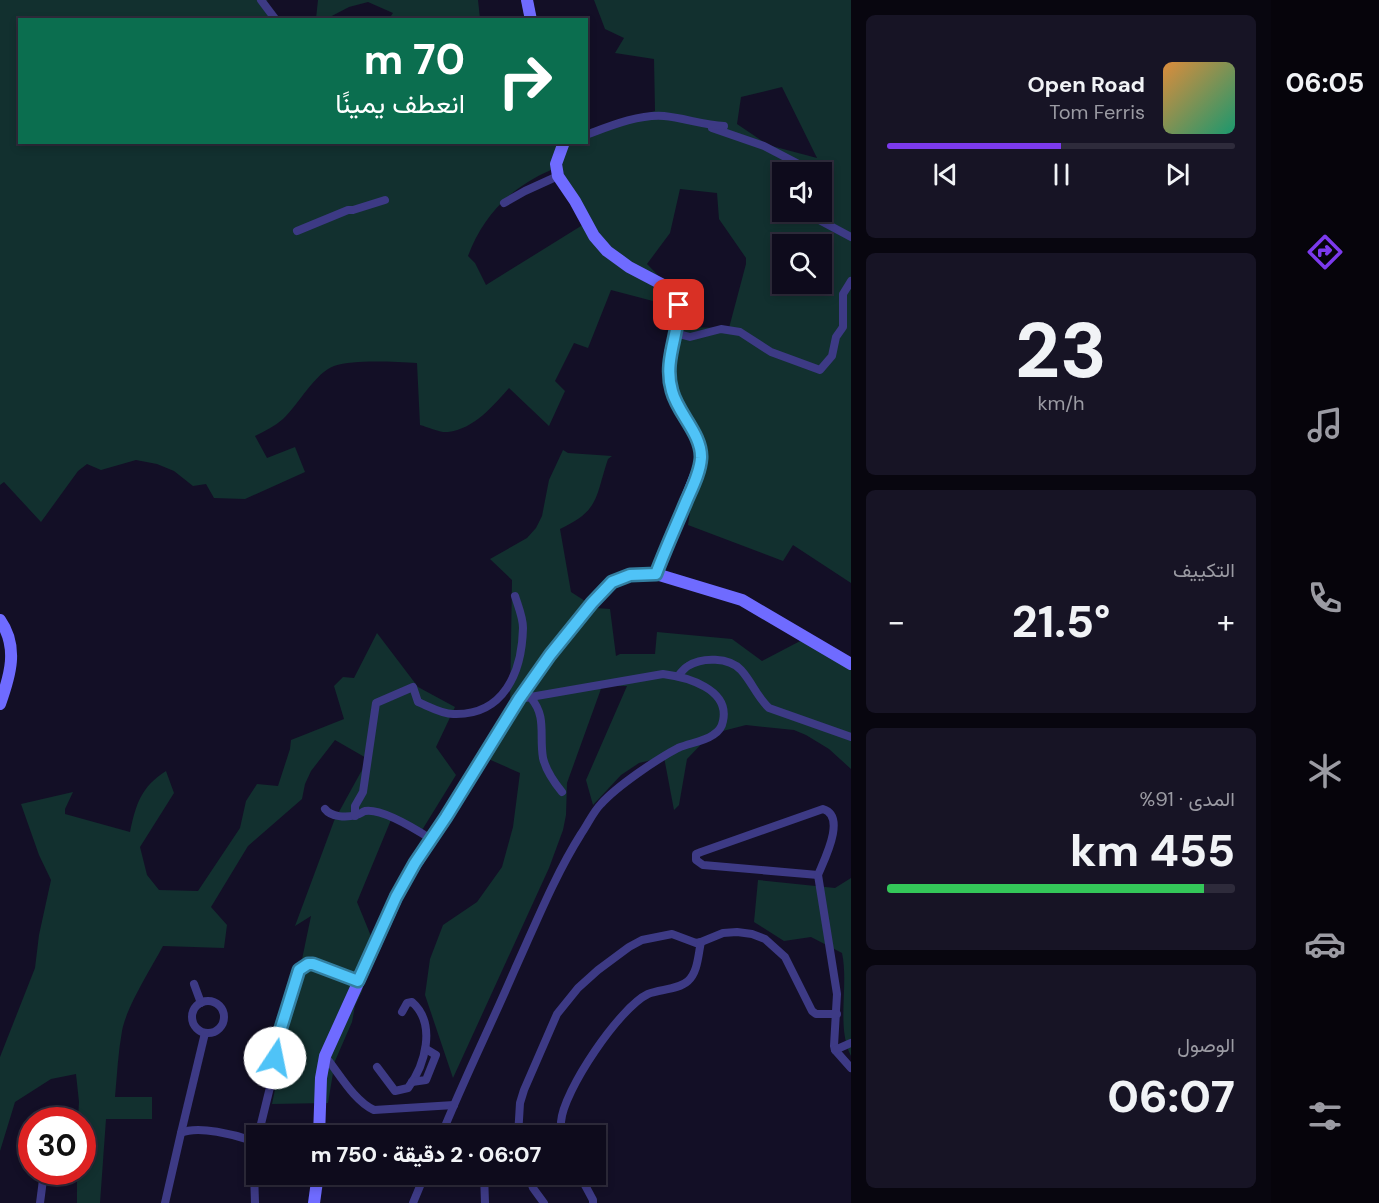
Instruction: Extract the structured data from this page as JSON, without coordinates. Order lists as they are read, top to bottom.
{
  "page": {
    "tabs": "06:05",
    "turn": ["70 m", "انعطف يمينًا"],
    "song": ["Open Road", "Tom Ferris"],
    "tile": [
      ["23", "km/h"],
      "التكييف",
      ["المدى · 91%", "455 km"],
      ["الوصول", "06:07"]
    ],
    "heat": ["−", "21.5°", "+"],
    "limit": "30",
    "trip": "06:07 · 2 دقيقة · 750 m"
  }
}
